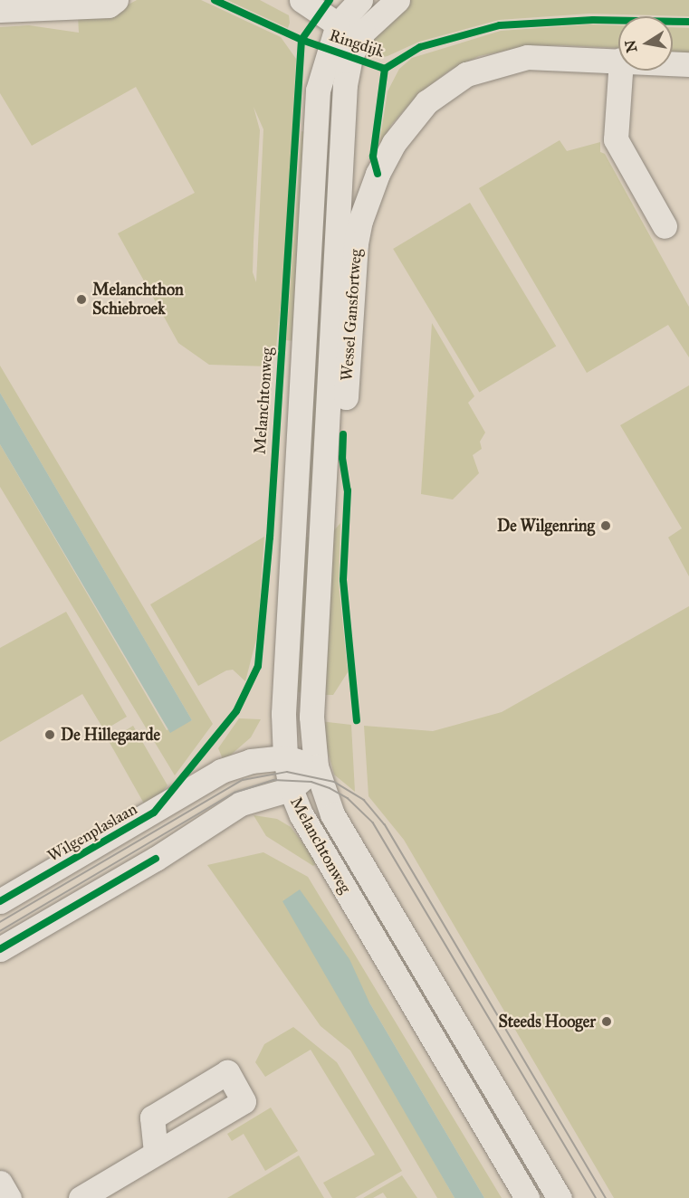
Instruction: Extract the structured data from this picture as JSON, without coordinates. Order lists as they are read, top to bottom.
{
  "streets": {
    "street": [
      "Ringdijk",
      "Wessel Gansfortweg",
      "Melanchtonweg",
      "Wilgenplaslaan"
    ]
  },
  "crossings": [
    ["Ringdijk", "Melanchtonweg"],
    ["Wessel Gansfortweg", "Melanchtonweg"],
    ["Melanchtonweg", "Wilgenplaslaan"]
  ],
  "places": [
    "Melanchthon Schiebroek",
    "De Wilgenring",
    "De Hillegaarde",
    "Steeds Hooger"
  ],
  "north": "left"
}
